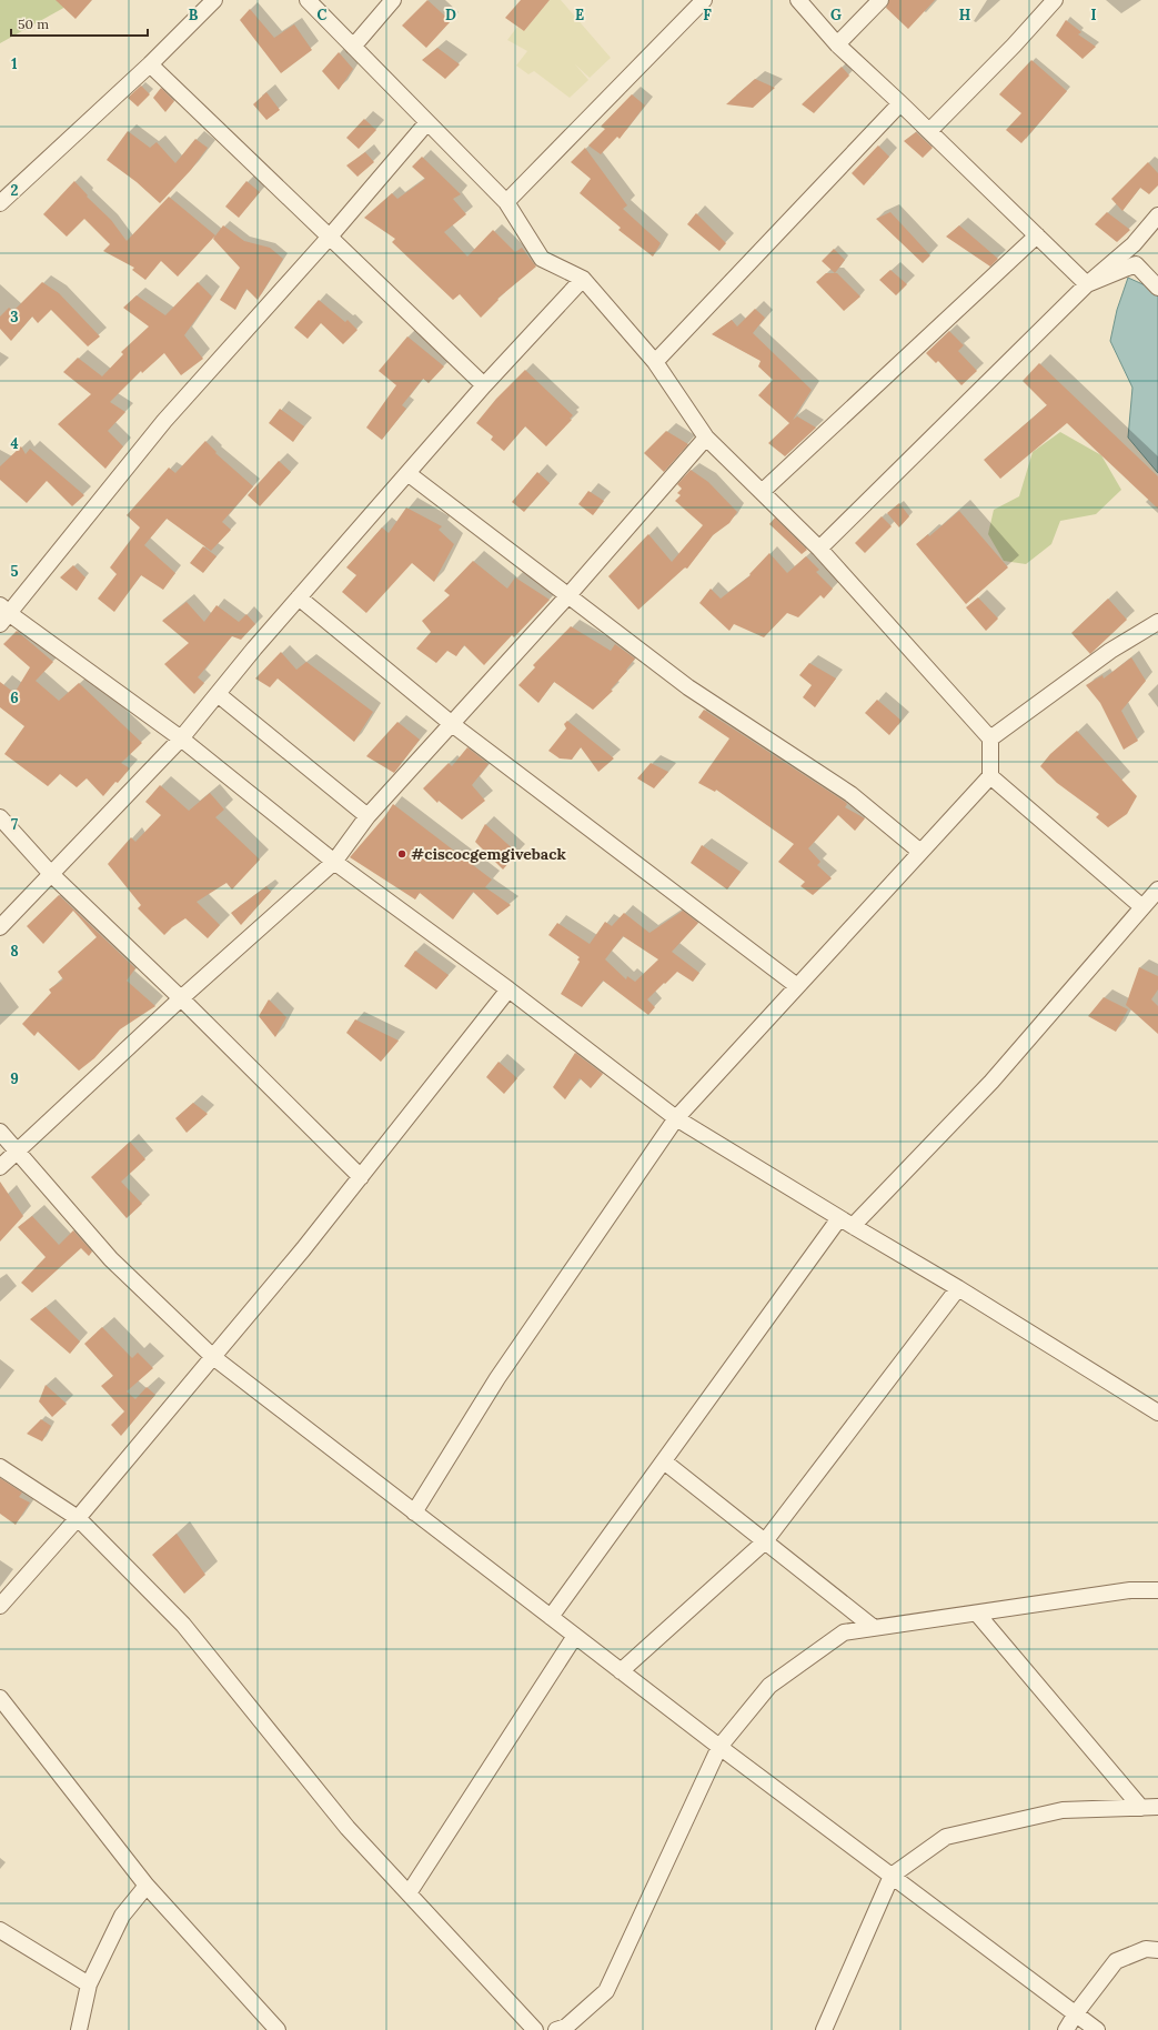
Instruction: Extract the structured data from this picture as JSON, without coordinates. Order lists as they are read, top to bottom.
{
  "places": ["#ciscocgemgiveback"],
  "scale_bar": "50 m",
  "grid": {
    "columns": [
      "B",
      "C",
      "D",
      "E",
      "F",
      "G",
      "H",
      "I"
    ],
    "rows": [
      "1",
      "2",
      "3",
      "4",
      "5",
      "6",
      "7",
      "8",
      "9"
    ]
  }
}
